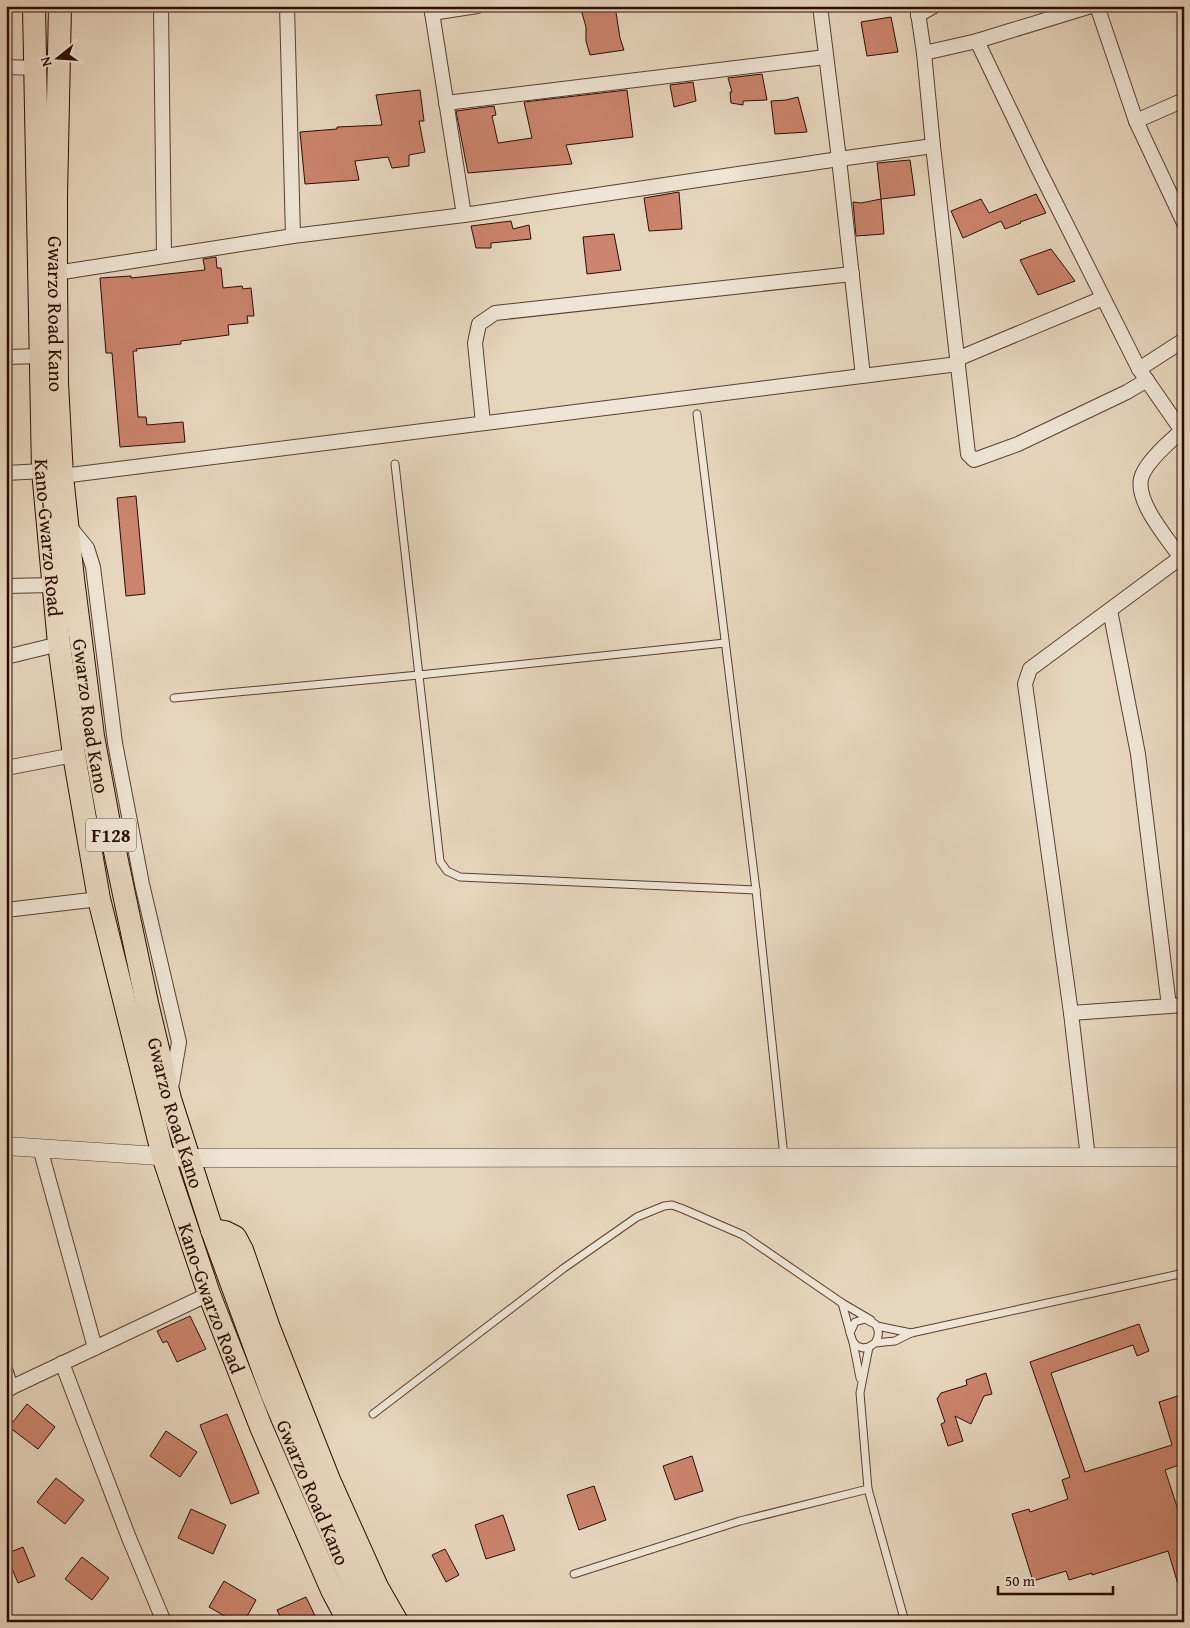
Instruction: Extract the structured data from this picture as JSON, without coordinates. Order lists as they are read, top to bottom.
{
  "streets": {
    "main road": ["Gwarzo Road Kano", "Kano-Gwarzo Road", "F128"]
  },
  "crossings": [
    ["Gwarzo Road Kano", "Kano-Gwarzo Road"]
  ],
  "scale_bar": "50 m",
  "north": "left"
}
